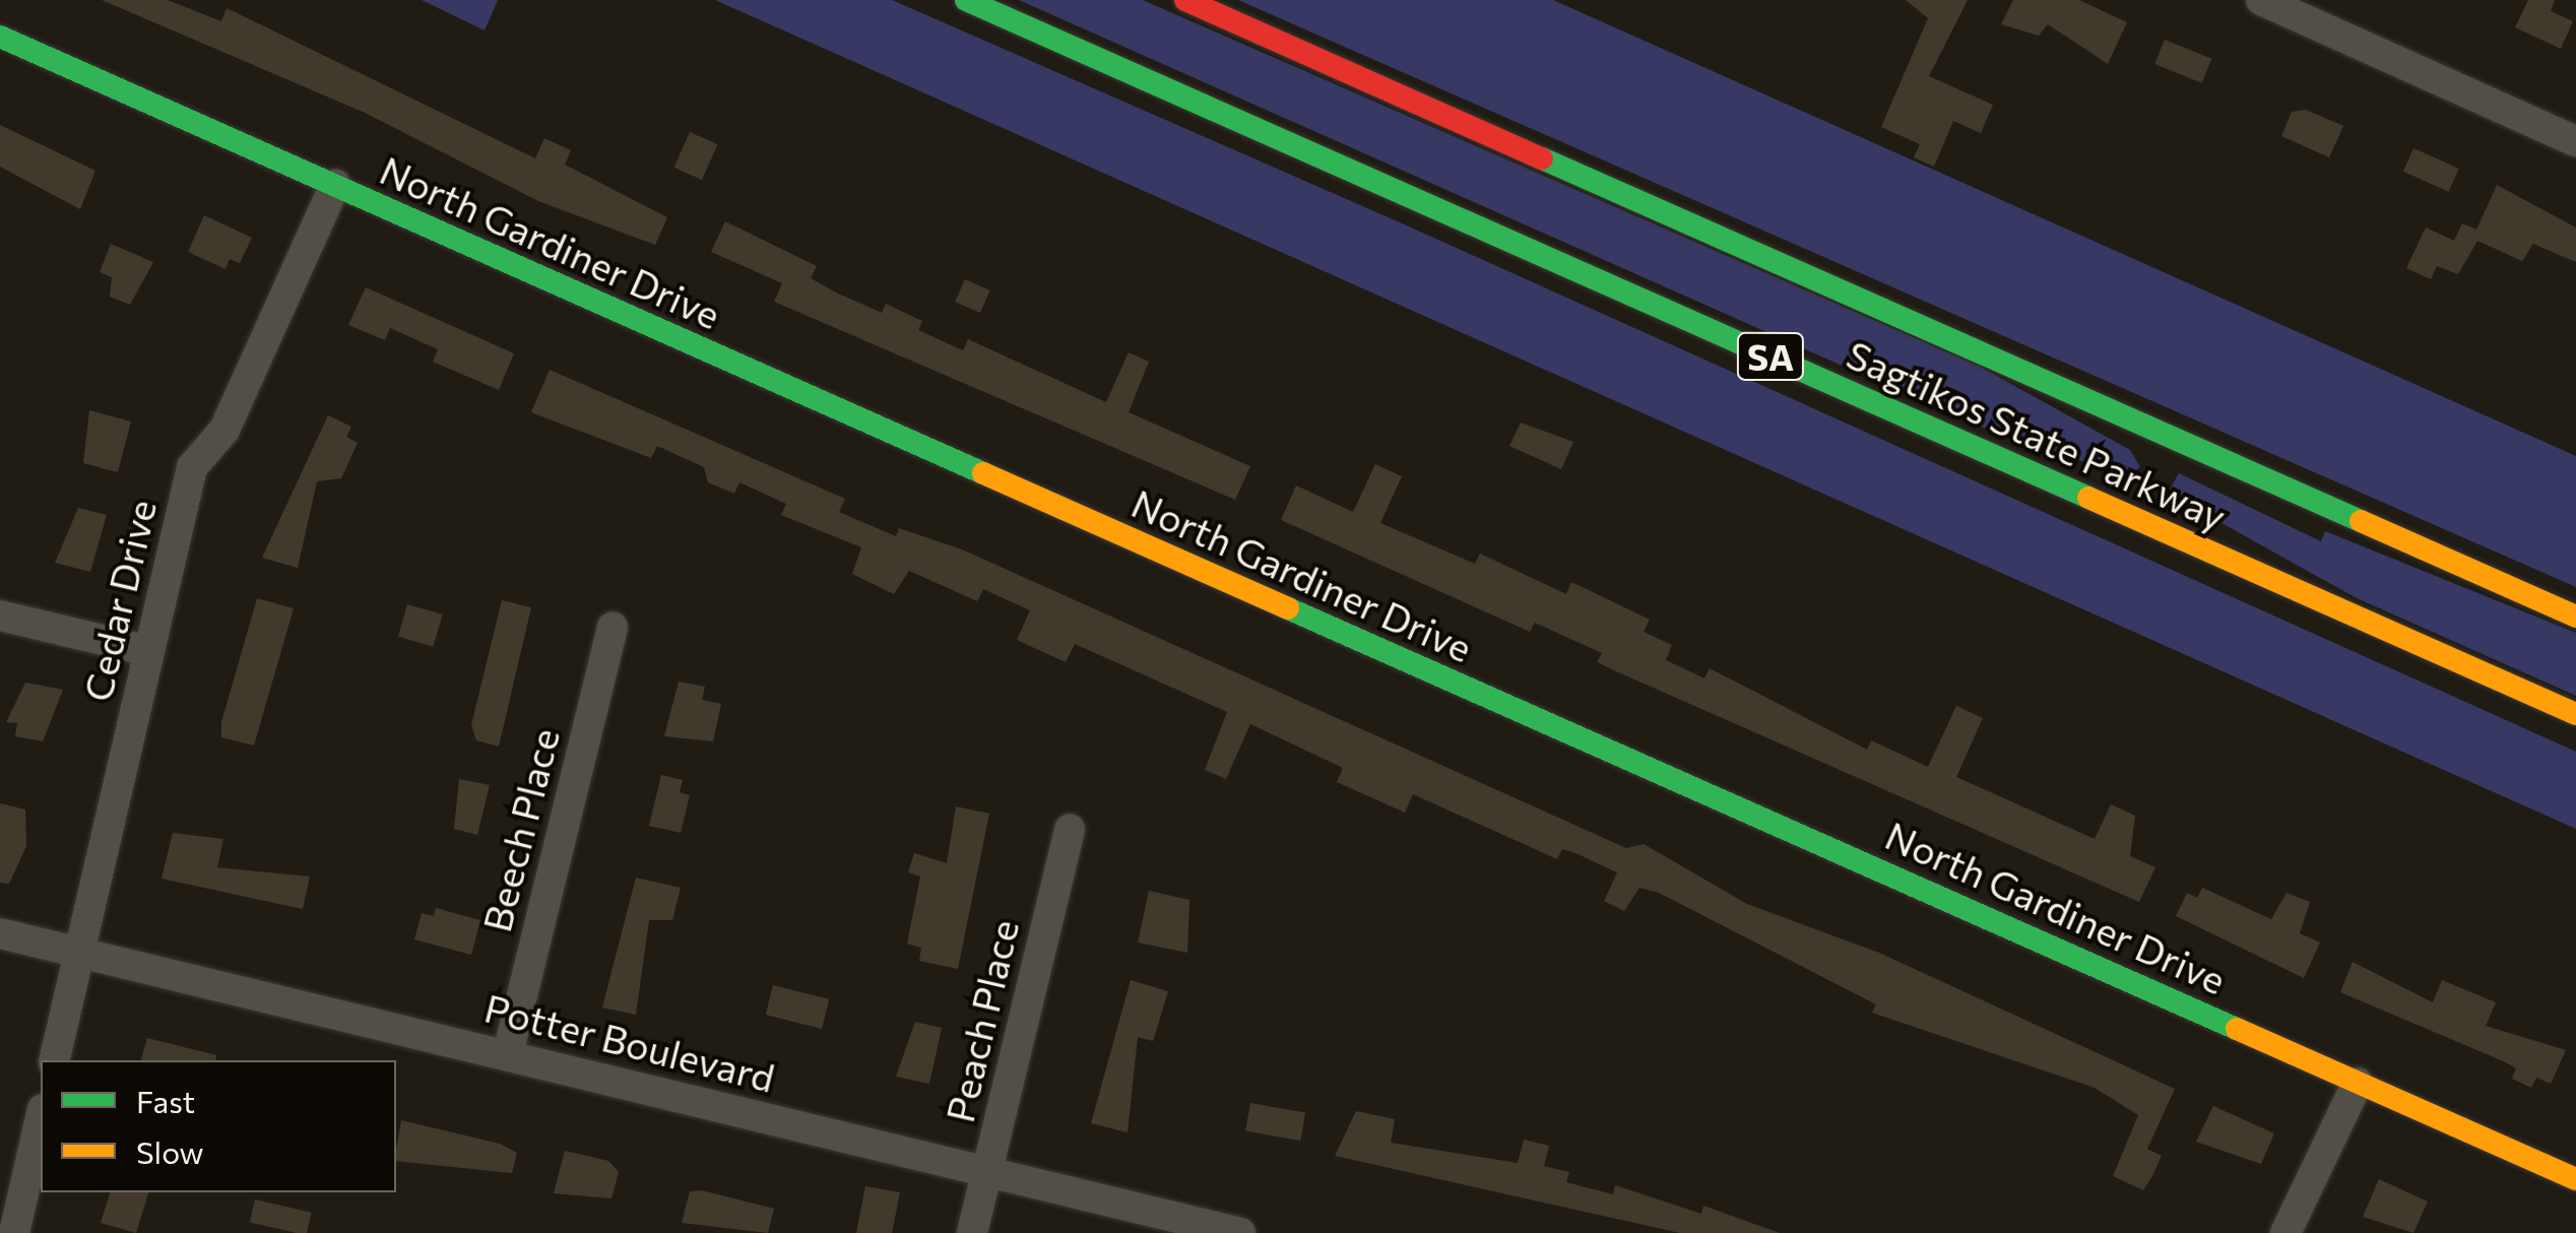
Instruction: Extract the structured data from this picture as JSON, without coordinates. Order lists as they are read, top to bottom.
{
  "streets": {
    "main road": ["North Gardiner Drive", "SA", "Sagtikos State Parkway"],
    "street": [
      "Cedar Drive",
      "Beech Place",
      "Peach Place",
      "Potter Boulevard"
    ]
  },
  "crossings": [
    ["North Gardiner Drive", "Cedar Drive"],
    ["Cedar Drive", "Potter Boulevard"],
    ["Beech Place", "Potter Boulevard"],
    ["Peach Place", "Potter Boulevard"]
  ],
  "legend": ["Fast", "Slow"]
}
